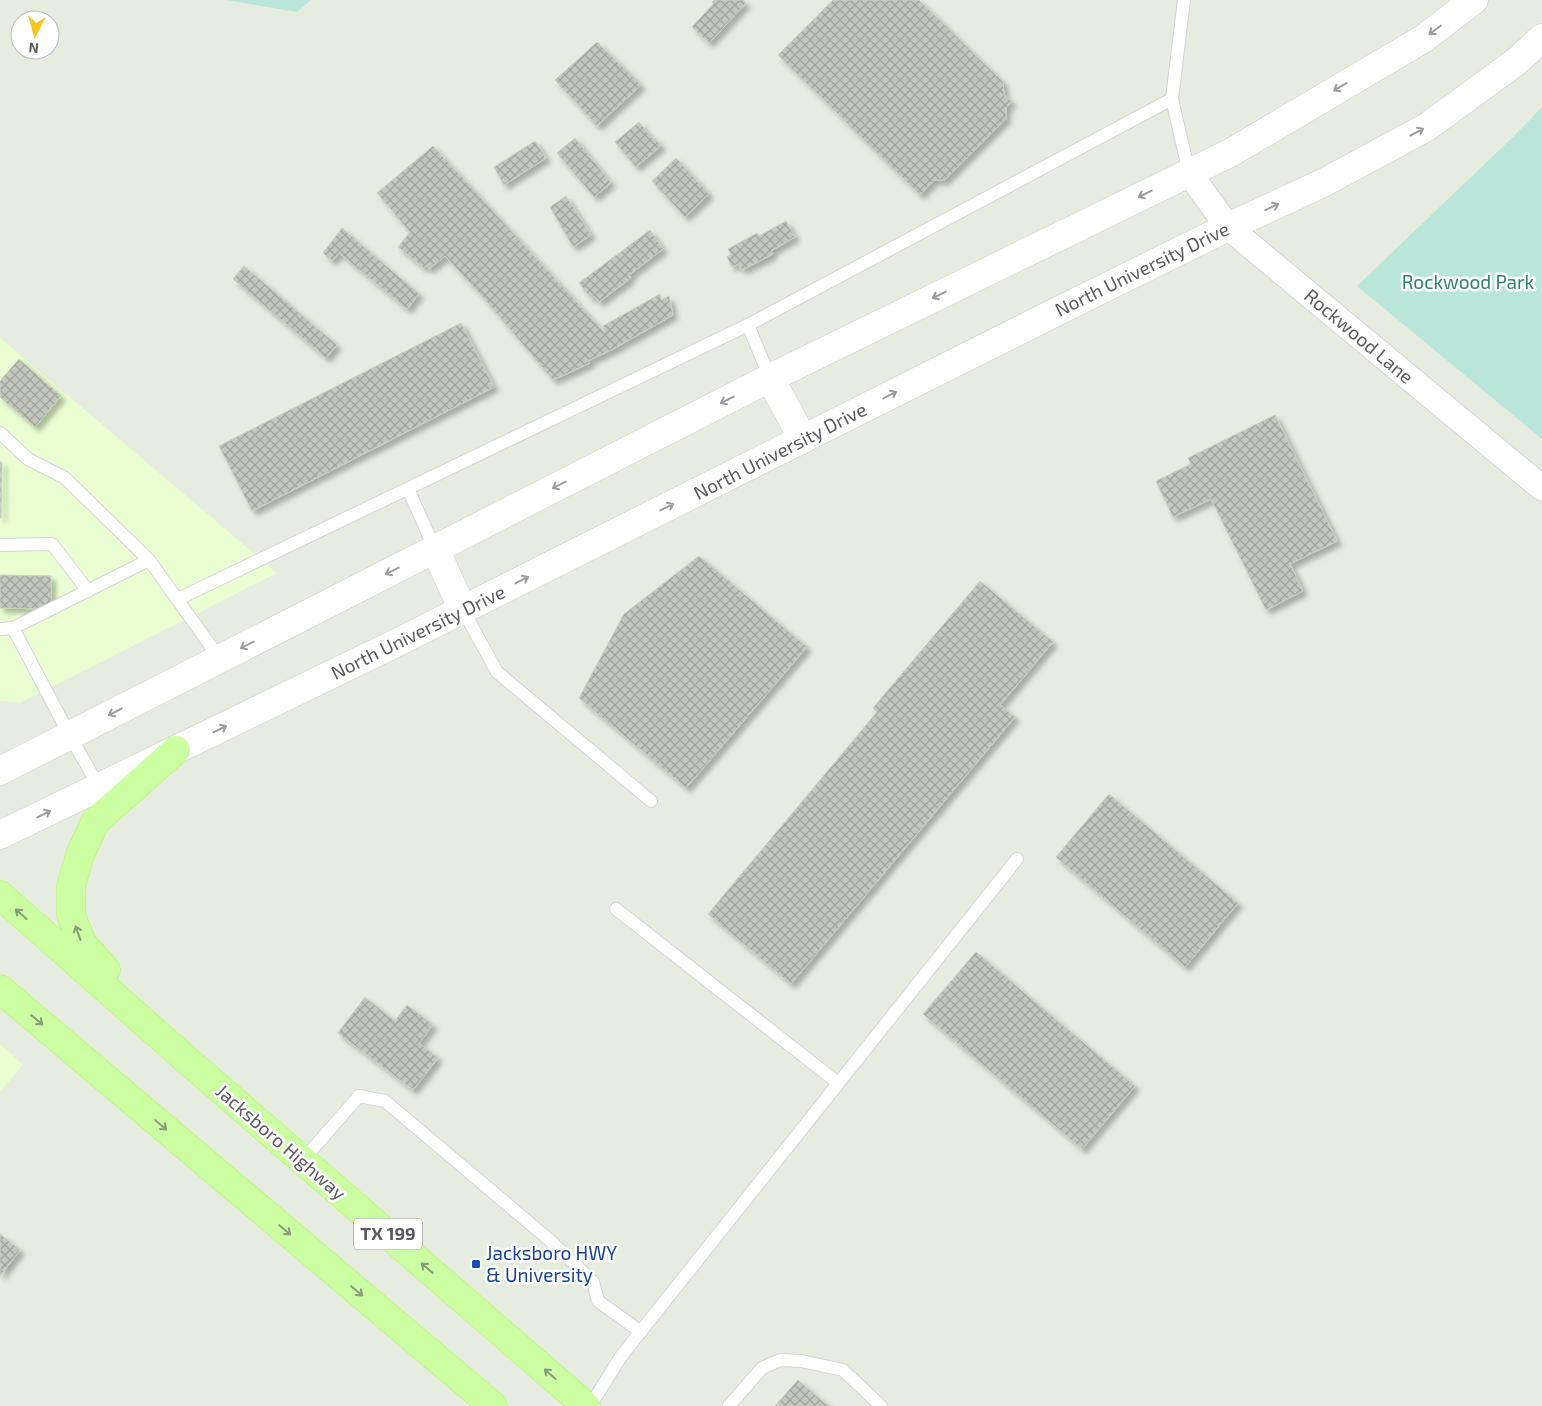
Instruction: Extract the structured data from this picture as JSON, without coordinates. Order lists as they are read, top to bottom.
{
  "streets": {
    "main road": ["North University Drive", "Jacksboro Highway", "TX 199"],
    "street": ["Rockwood Lane"]
  },
  "crossings": [
    ["North University Drive", "Rockwood Lane"]
  ],
  "parks": ["Rockwood Park"],
  "places": {
    "transit": ["Jacksboro HWY & University"]
  },
  "north": "bottom"
}
